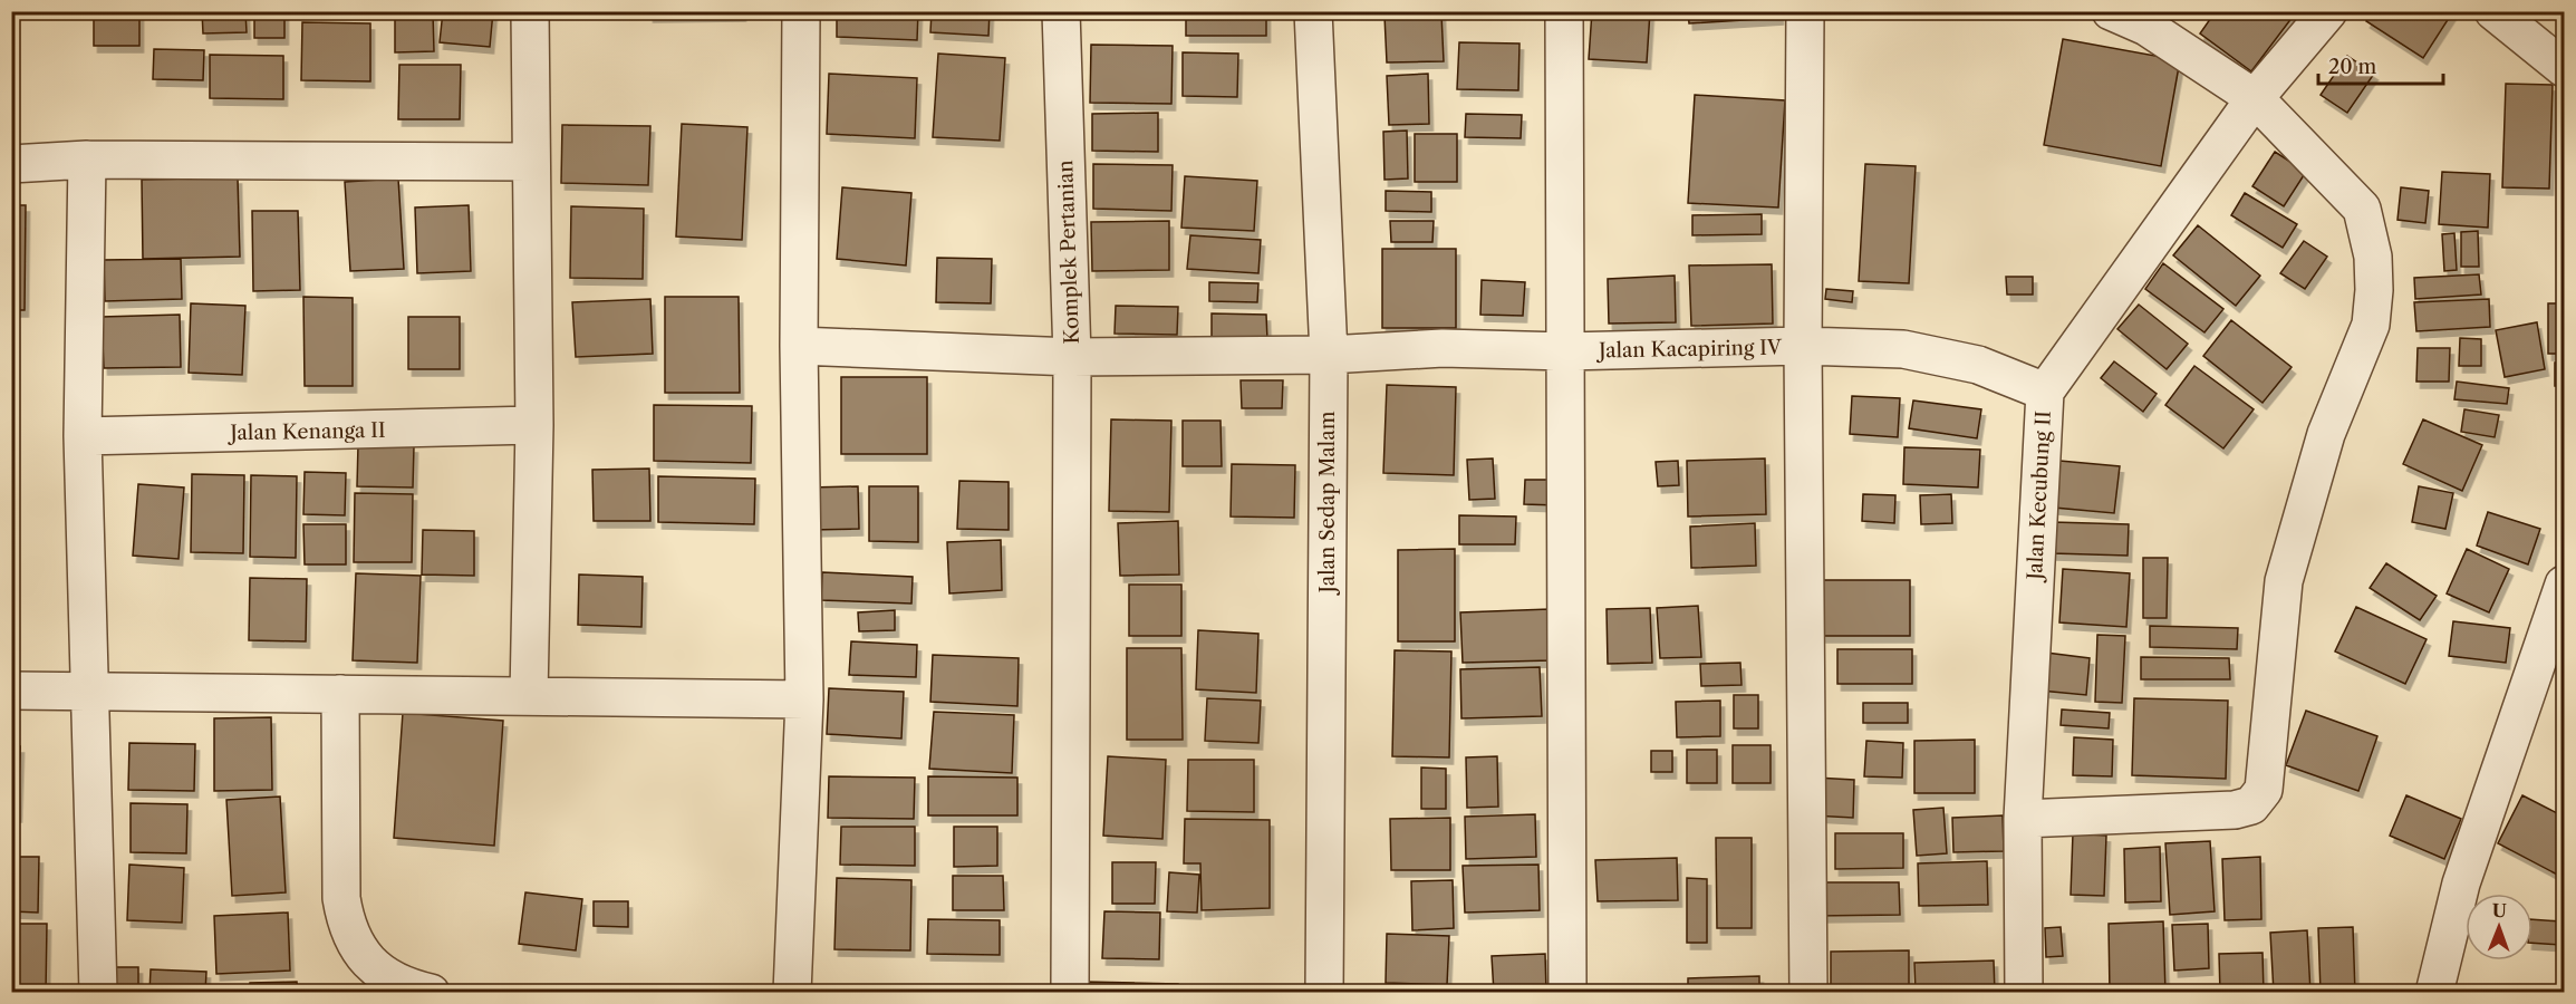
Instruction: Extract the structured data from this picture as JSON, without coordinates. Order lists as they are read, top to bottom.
{
  "streets": {
    "street": [
      "Komplek Pertanian",
      "Jalan Kacapiring IV",
      "Jalan Kenanga II",
      "Jalan Kecubung II",
      "Jalan Sedap Malam"
    ]
  },
  "crossings": [
    ["Komplek Pertanian", "Jalan Kacapiring IV"],
    ["Komplek Pertanian", "Jalan Sedap Malam"],
    ["Jalan Kacapiring IV", "Jalan Kecubung II"],
    ["Jalan Kacapiring IV", "Jalan Sedap Malam"]
  ],
  "scale_bar": "20 m",
  "north": "top"
}
